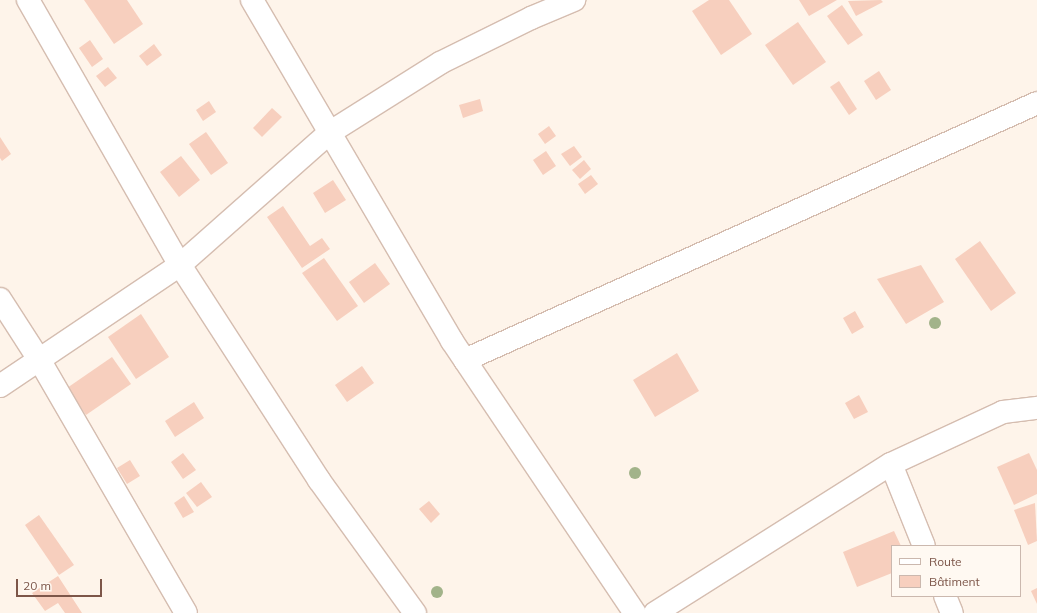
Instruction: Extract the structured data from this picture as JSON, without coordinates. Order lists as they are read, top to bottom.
{
  "legend": ["Route", "Bâtiment"],
  "scale_bar": "20 m"
}
